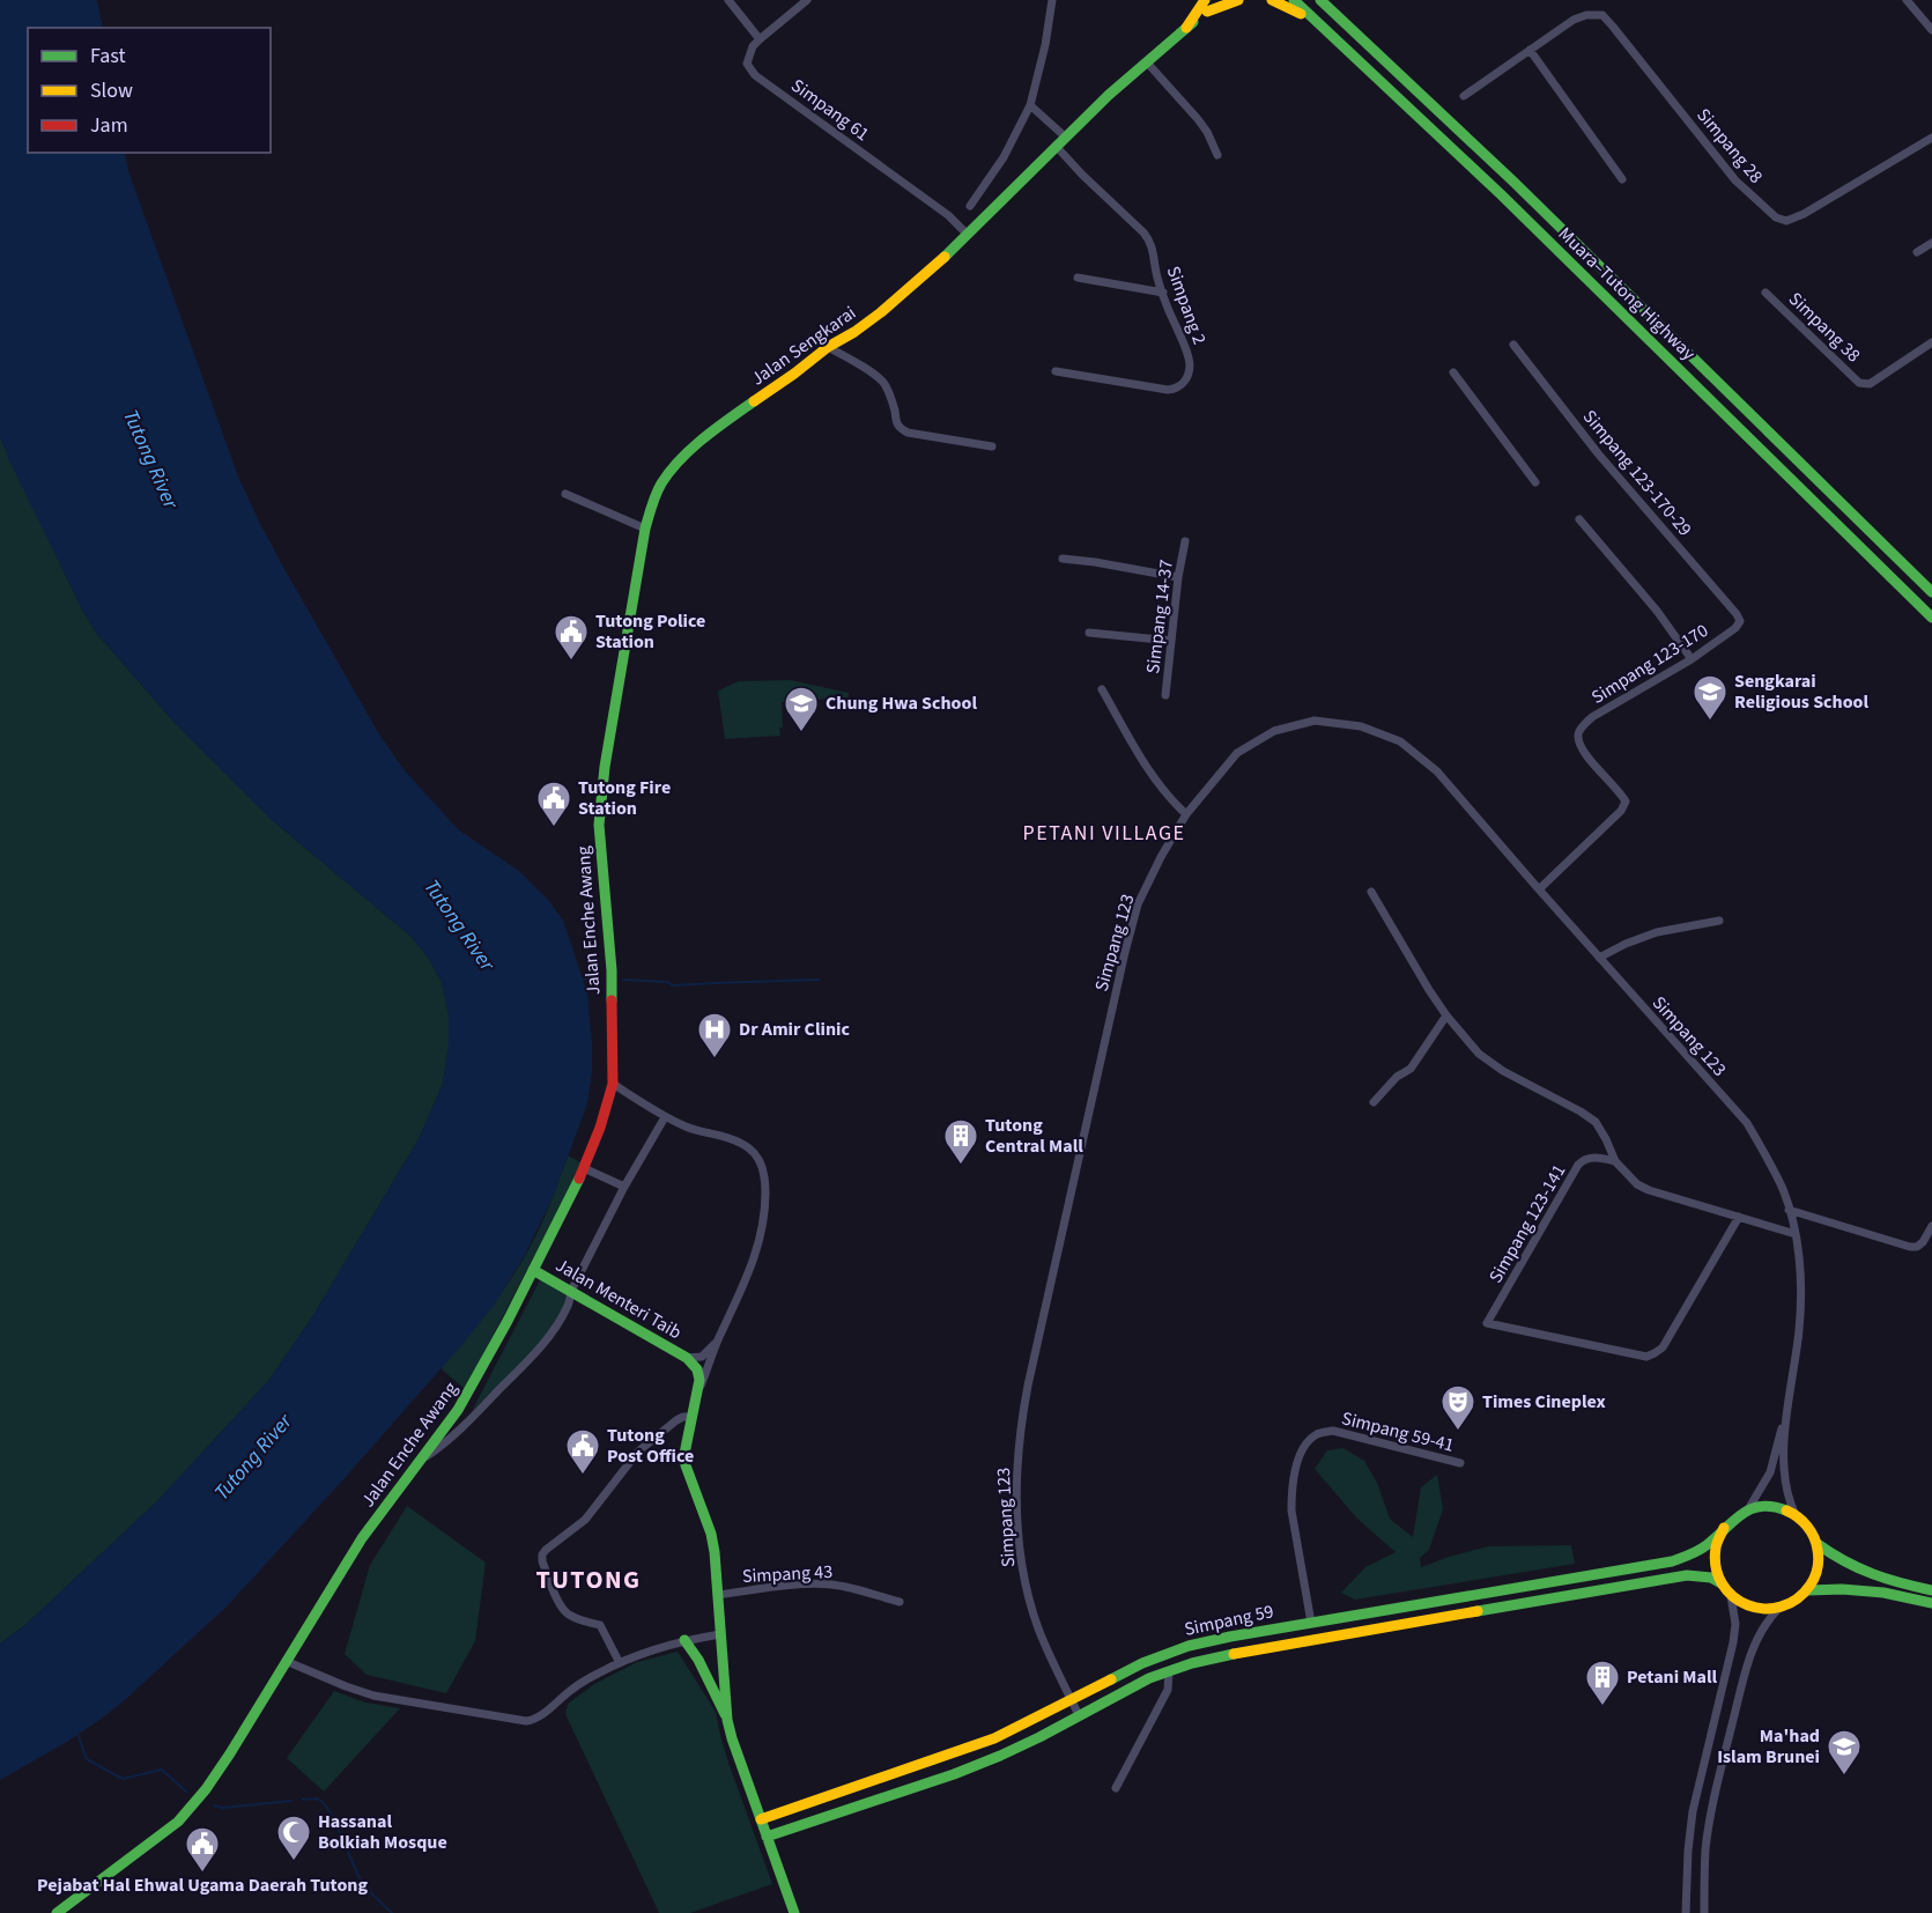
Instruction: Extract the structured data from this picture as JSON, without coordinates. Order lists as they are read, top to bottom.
{
  "streets": {
    "main road": [
      "Muara–Tutong Highway",
      "Jalan Sengkarai",
      "Jalan Enche Awang",
      "Jalan Menteri Taib",
      "Simpang 59"
    ],
    "street": [
      "Simpang 61",
      "Simpang 28",
      "Simpang 2",
      "Simpang 38",
      "Simpang 123-170-29",
      "Simpang 14-37",
      "Simpang 123-170",
      "Simpang 123",
      "Simpang 123-141",
      "Simpang 59-41",
      "Simpang 43"
    ]
  },
  "crossings": [
    ["Simpang 61", "Jalan Sengkarai"],
    ["Simpang 2", "Jalan Sengkarai"],
    ["Jalan Sengkarai", "Jalan Enche Awang"],
    ["Simpang 123-170-29", "Simpang 123-170"],
    ["Simpang 123-170", "Simpang 123"],
    ["Jalan Enche Awang", "Jalan Menteri Taib"],
    ["Simpang 123", "Simpang 59"],
    ["Simpang 59-41", "Simpang 59"]
  ],
  "districts": ["PETANI VILLAGE", "TUTONG"],
  "water": ["Tutong River"],
  "places": {
    "public building": [
      "Tutong Police Station",
      "Tutong Fire Station",
      "Tutong Post Office",
      "Pejabat Hal Ehwal Ugama Daerah Tutong"
    ],
    "school or university": ["Sengkarai Religious School", "Chung Hwa School", "Ma'had Islam Brunei"],
    "hospital": ["Dr Amir Clinic"],
    "building": ["Tutong Central Mall", "Petani Mall"],
    "theatre": ["Times Cineplex"],
    "mosque": ["Hassanal Bolkiah Mosque"]
  },
  "legend": ["Fast", "Slow", "Jam"]
}
